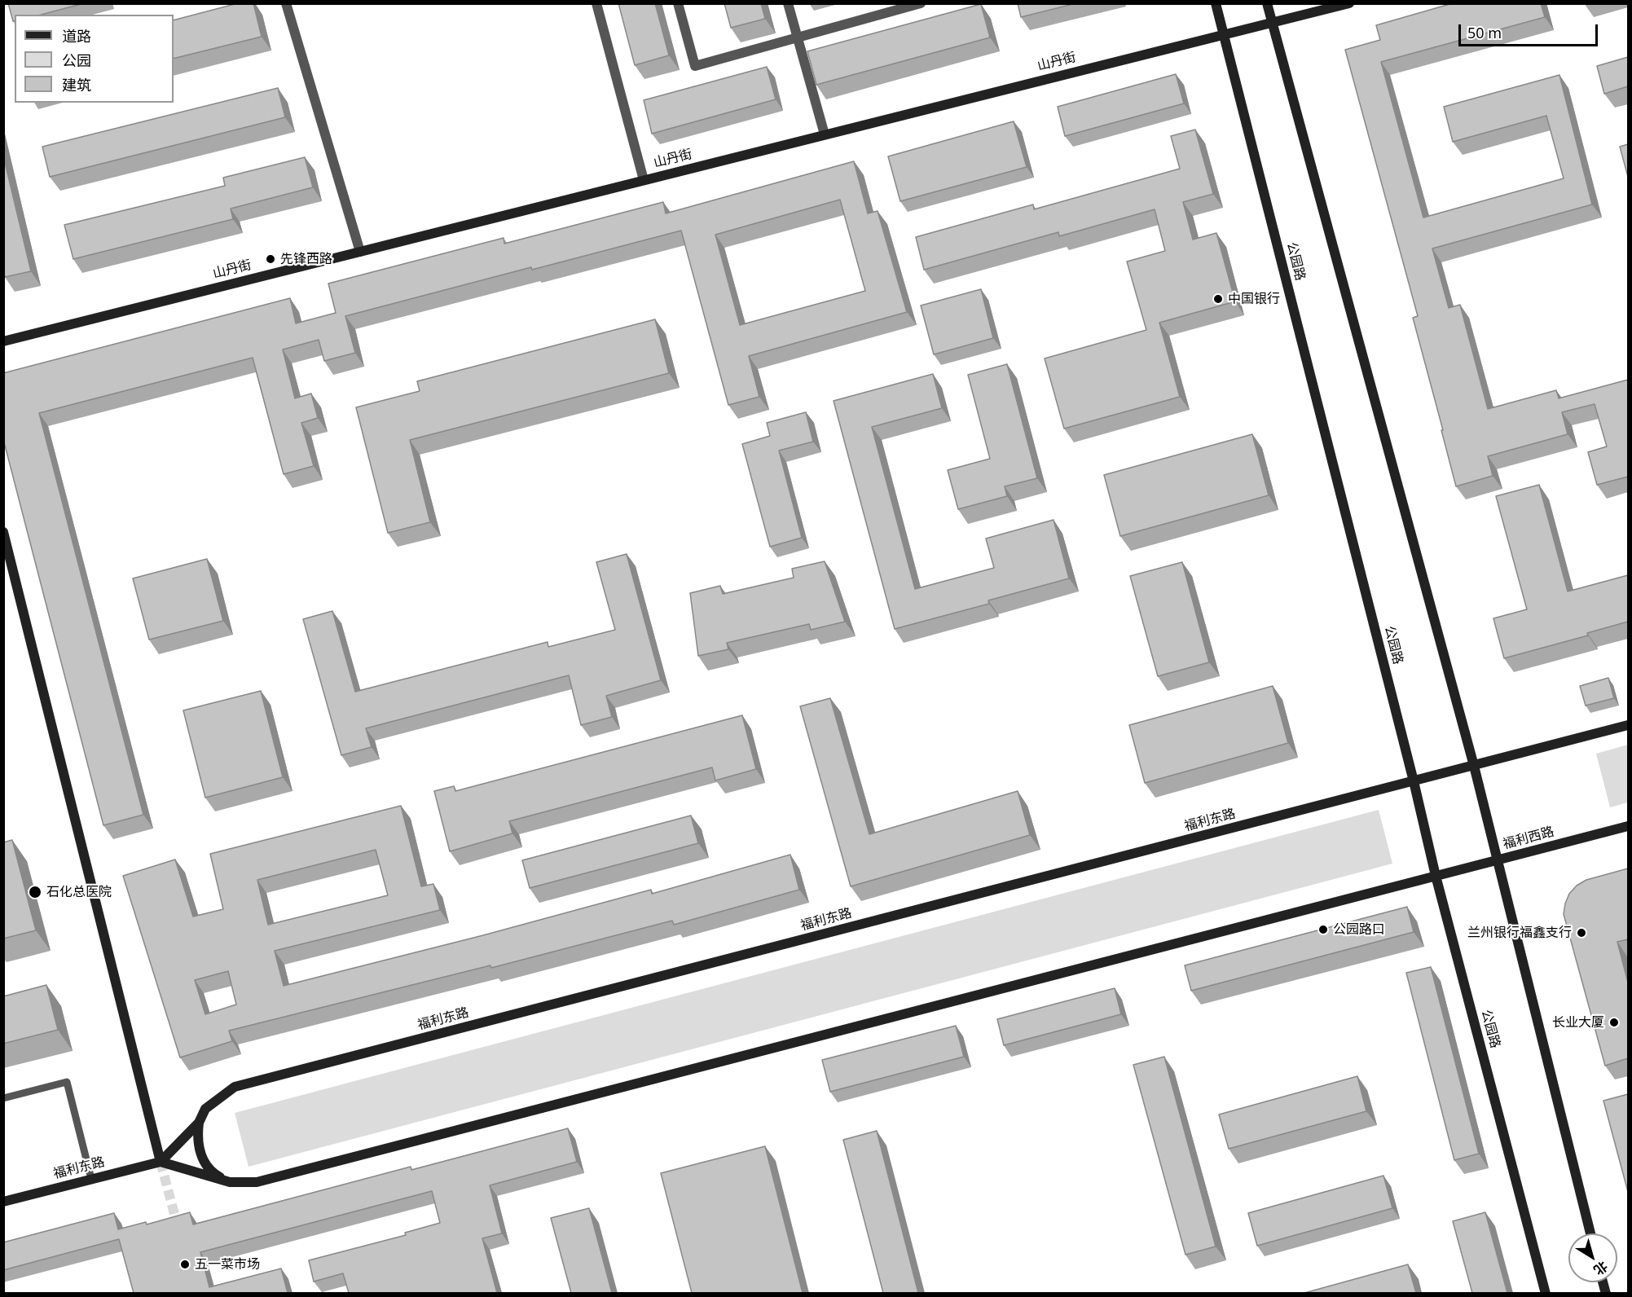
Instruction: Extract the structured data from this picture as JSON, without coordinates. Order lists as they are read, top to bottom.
{
  "streets": {
    "street": [
      "山丹街",
      "公园路",
      "福利东路",
      "福利西路"
    ]
  },
  "crossings": [
    ["山丹街", "公园路"],
    ["公园路", "福利东路"],
    ["公园路", "福利西路"]
  ],
  "places": [
    "先锋西路",
    "中国银行",
    "石化总医院",
    "公园路口",
    "兰州银行福鑫支行",
    "长业大厦",
    "五一菜市场"
  ],
  "legend": ["道路", "公园", "建筑"],
  "scale_bar": "50 m",
  "north": "bottom right"
}
